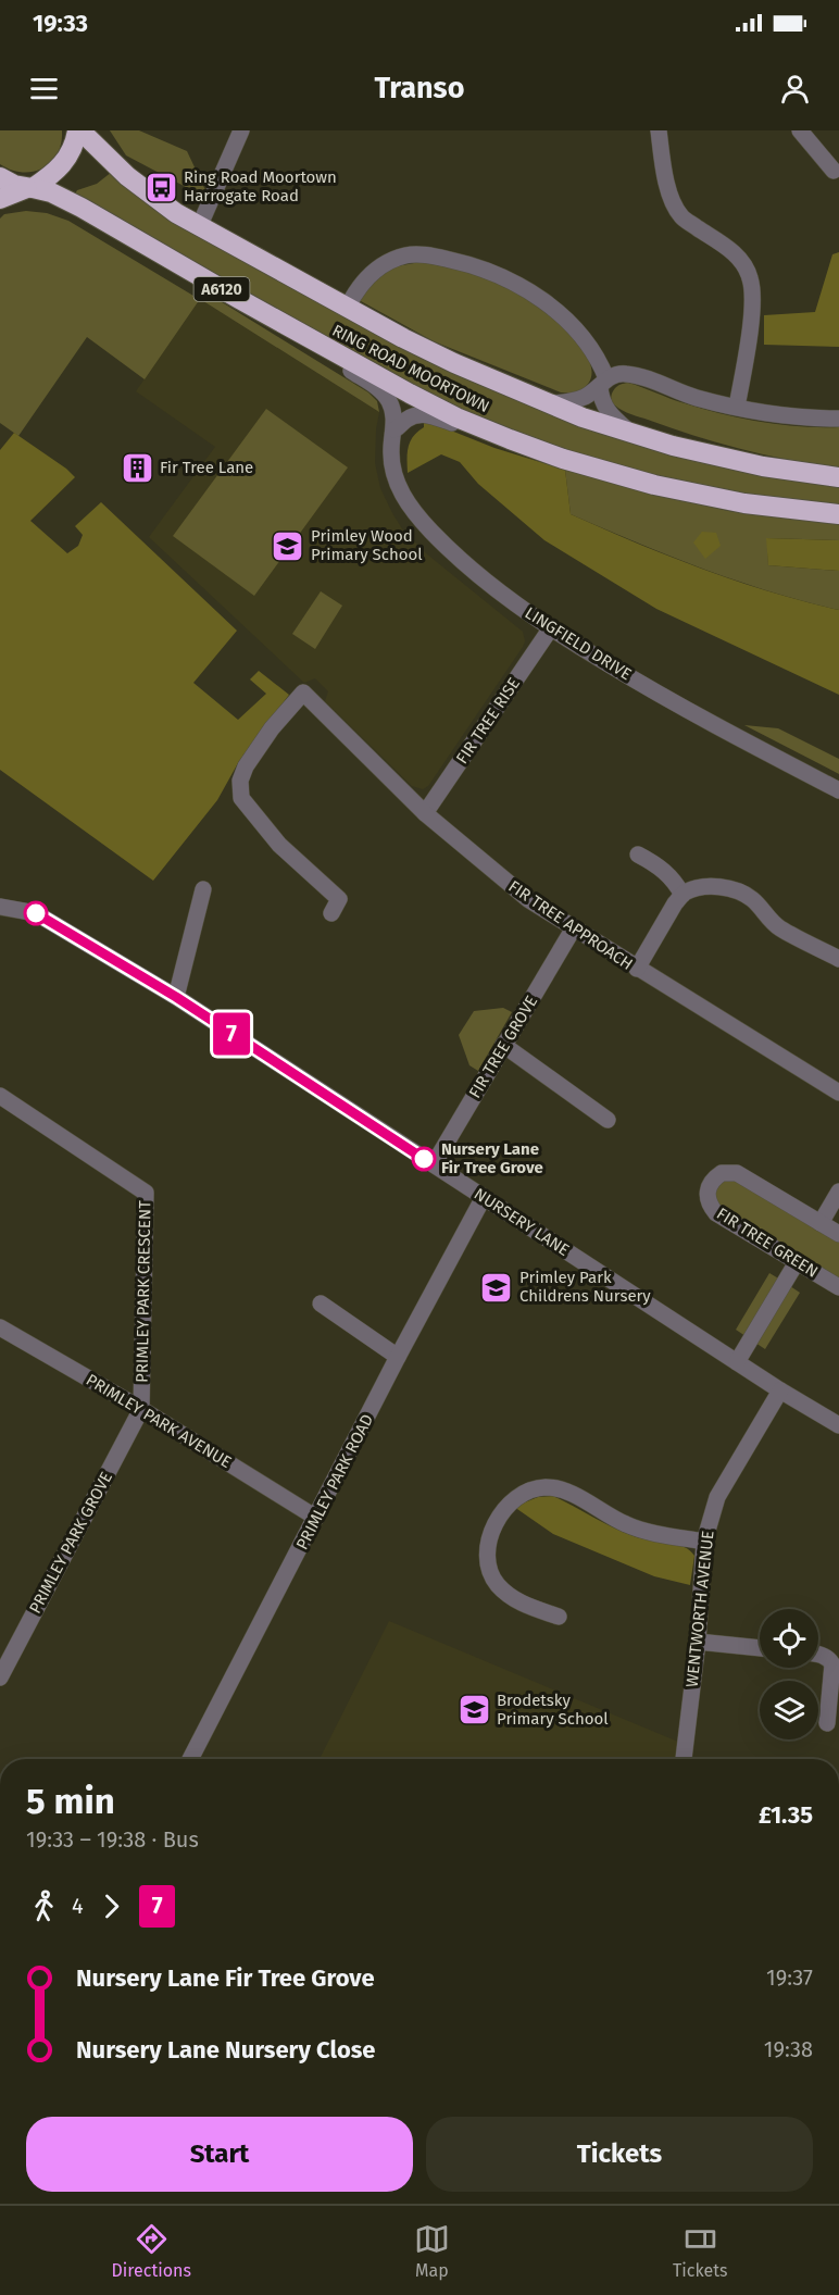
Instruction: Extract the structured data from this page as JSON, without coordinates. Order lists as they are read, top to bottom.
{
  "streets": {
    "highway": ["A6120", "RING ROAD MOORTOWN"],
    "street": [
      "LINGFIELD DRIVE",
      "FIR TREE RISE",
      "FIR TREE APPROACH",
      "FIR TREE GROVE",
      "NURSERY LANE",
      "FIR TREE GREEN",
      "PRIMLEY PARK CRESCENT",
      "PRIMLEY PARK AVENUE",
      "PRIMLEY PARK ROAD",
      "PRIMLEY PARK GROVE",
      "WENTWORTH AVENUE"
    ]
  },
  "crossings": [
    ["RING ROAD MOORTOWN", "LINGFIELD DRIVE"],
    ["LINGFIELD DRIVE", "FIR TREE RISE"],
    ["FIR TREE RISE", "FIR TREE APPROACH"],
    ["FIR TREE APPROACH", "FIR TREE GROVE"],
    ["FIR TREE GROVE", "NURSERY LANE"],
    ["NURSERY LANE", "PRIMLEY PARK ROAD"],
    ["NURSERY LANE", "WENTWORTH AVENUE"],
    ["PRIMLEY PARK CRESCENT", "PRIMLEY PARK AVENUE"],
    ["PRIMLEY PARK CRESCENT", "PRIMLEY PARK GROVE"],
    ["PRIMLEY PARK AVENUE", "PRIMLEY PARK ROAD"],
    ["PRIMLEY PARK AVENUE", "PRIMLEY PARK GROVE"]
  ],
  "places": {
    "bus stop": ["Ring Road Moortown Harrogate Road"],
    "building": ["Fir Tree Lane"],
    "school or university": ["Primley Wood Primary School", "Primley Park Childrens Nursery", "Brodetsky Primary School"],
    "other": ["Nursery Lane Fir Tree Grove"]
  },
  "lines": ["bus line 7"],
  "page": {
    "status": "19:33",
    "header": "Transo",
    "on_map": "7",
    "heading": ["5 min", "19:33 – 19:38 · Bus", "£1.35"],
    "legs": ["4", "7"],
    "list": [
      {
        "name": "Nursery Lane Fir Tree Grove",
        "value": "19:37"
      },
      {
        "name": "Nursery Lane Nursery Close",
        "value": "19:38"
      }
    ],
    "buttons": ["Start", "Tickets"],
    "tabs": ["Directions", "Map", "Tickets"]
  }
}
